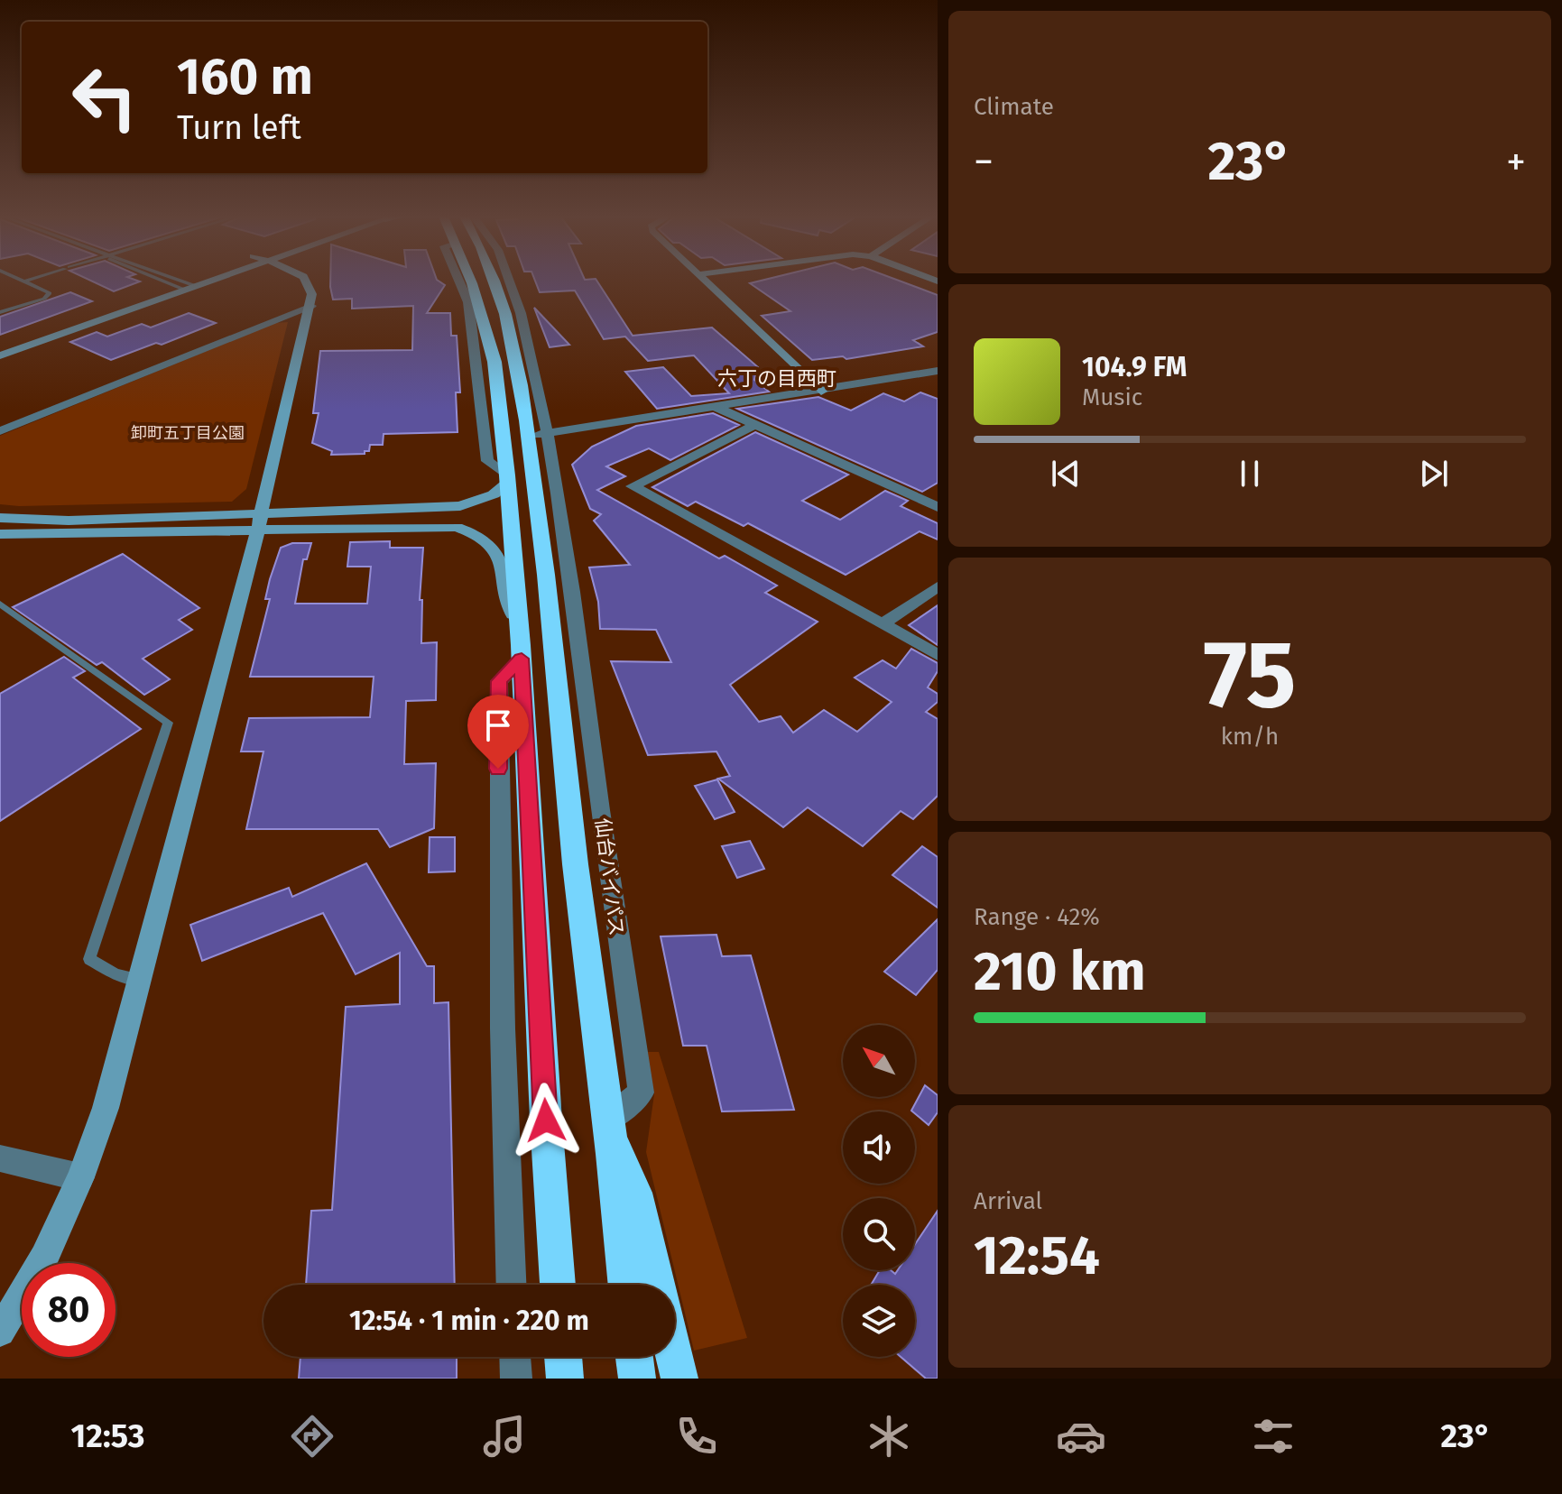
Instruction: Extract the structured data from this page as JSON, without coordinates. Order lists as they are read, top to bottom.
{
  "streets": {
    "highway": ["仙台バイパス"]
  },
  "districts": ["六丁の目西町"],
  "parks": ["卸町五丁目公園"],
  "north": "top left",
  "page": {
    "tile": [
      "Climate",
      ["75", "km/h"],
      ["Range · 42%", "210 km"],
      ["Arrival", "12:54"]
    ],
    "turn": ["160 m", "Turn left"],
    "heat": ["−", "23°", "+"],
    "song": ["104.9 FM", "Music"],
    "limit": "80",
    "trip": "12:54 · 1 min · 220 m",
    "tabs": ["12:53", "23°"]
  }
}
